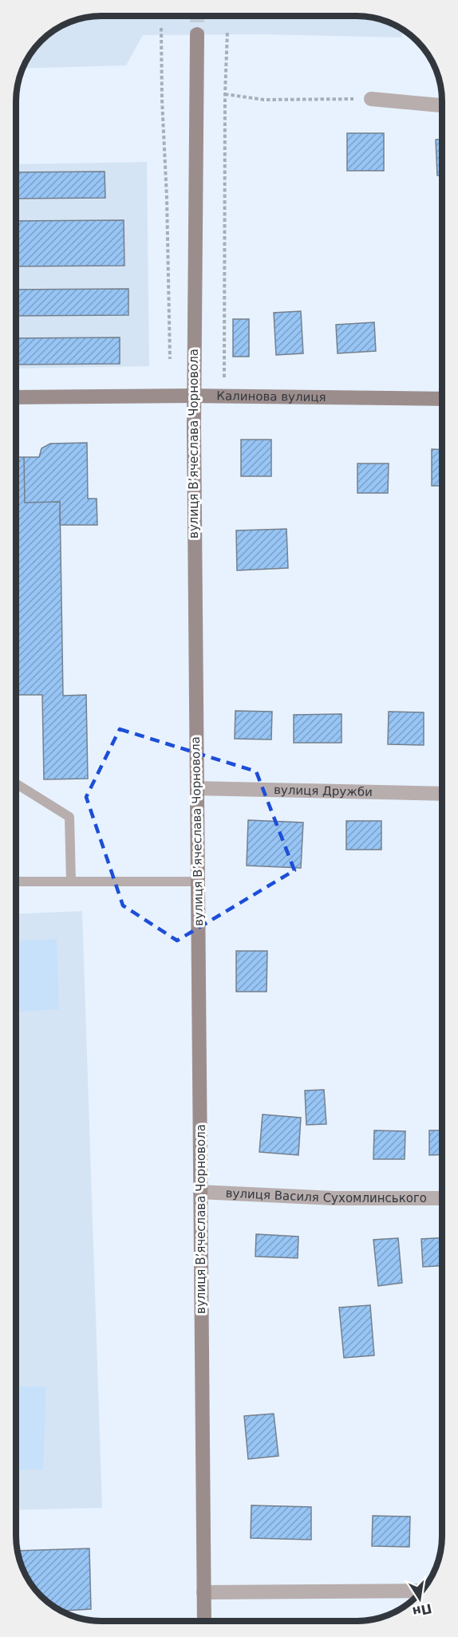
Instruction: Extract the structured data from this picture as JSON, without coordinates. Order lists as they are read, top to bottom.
{
  "streets": {
    "street": [
      "Калинова вулиця",
      "вулиця Вʼячеслава Чорновола",
      "вулиця Дружби",
      "вулиця Василя Сухомлинського"
    ]
  },
  "crossings": [
    ["Калинова вулиця", "вулиця Вʼячеслава Чорновола"],
    ["вулиця Вʼячеслава Чорновола", "вулиця Дружби"],
    ["вулиця Вʼячеслава Чорновола", "вулиця Василя Сухомлинського"]
  ],
  "north": "bottom"
}
